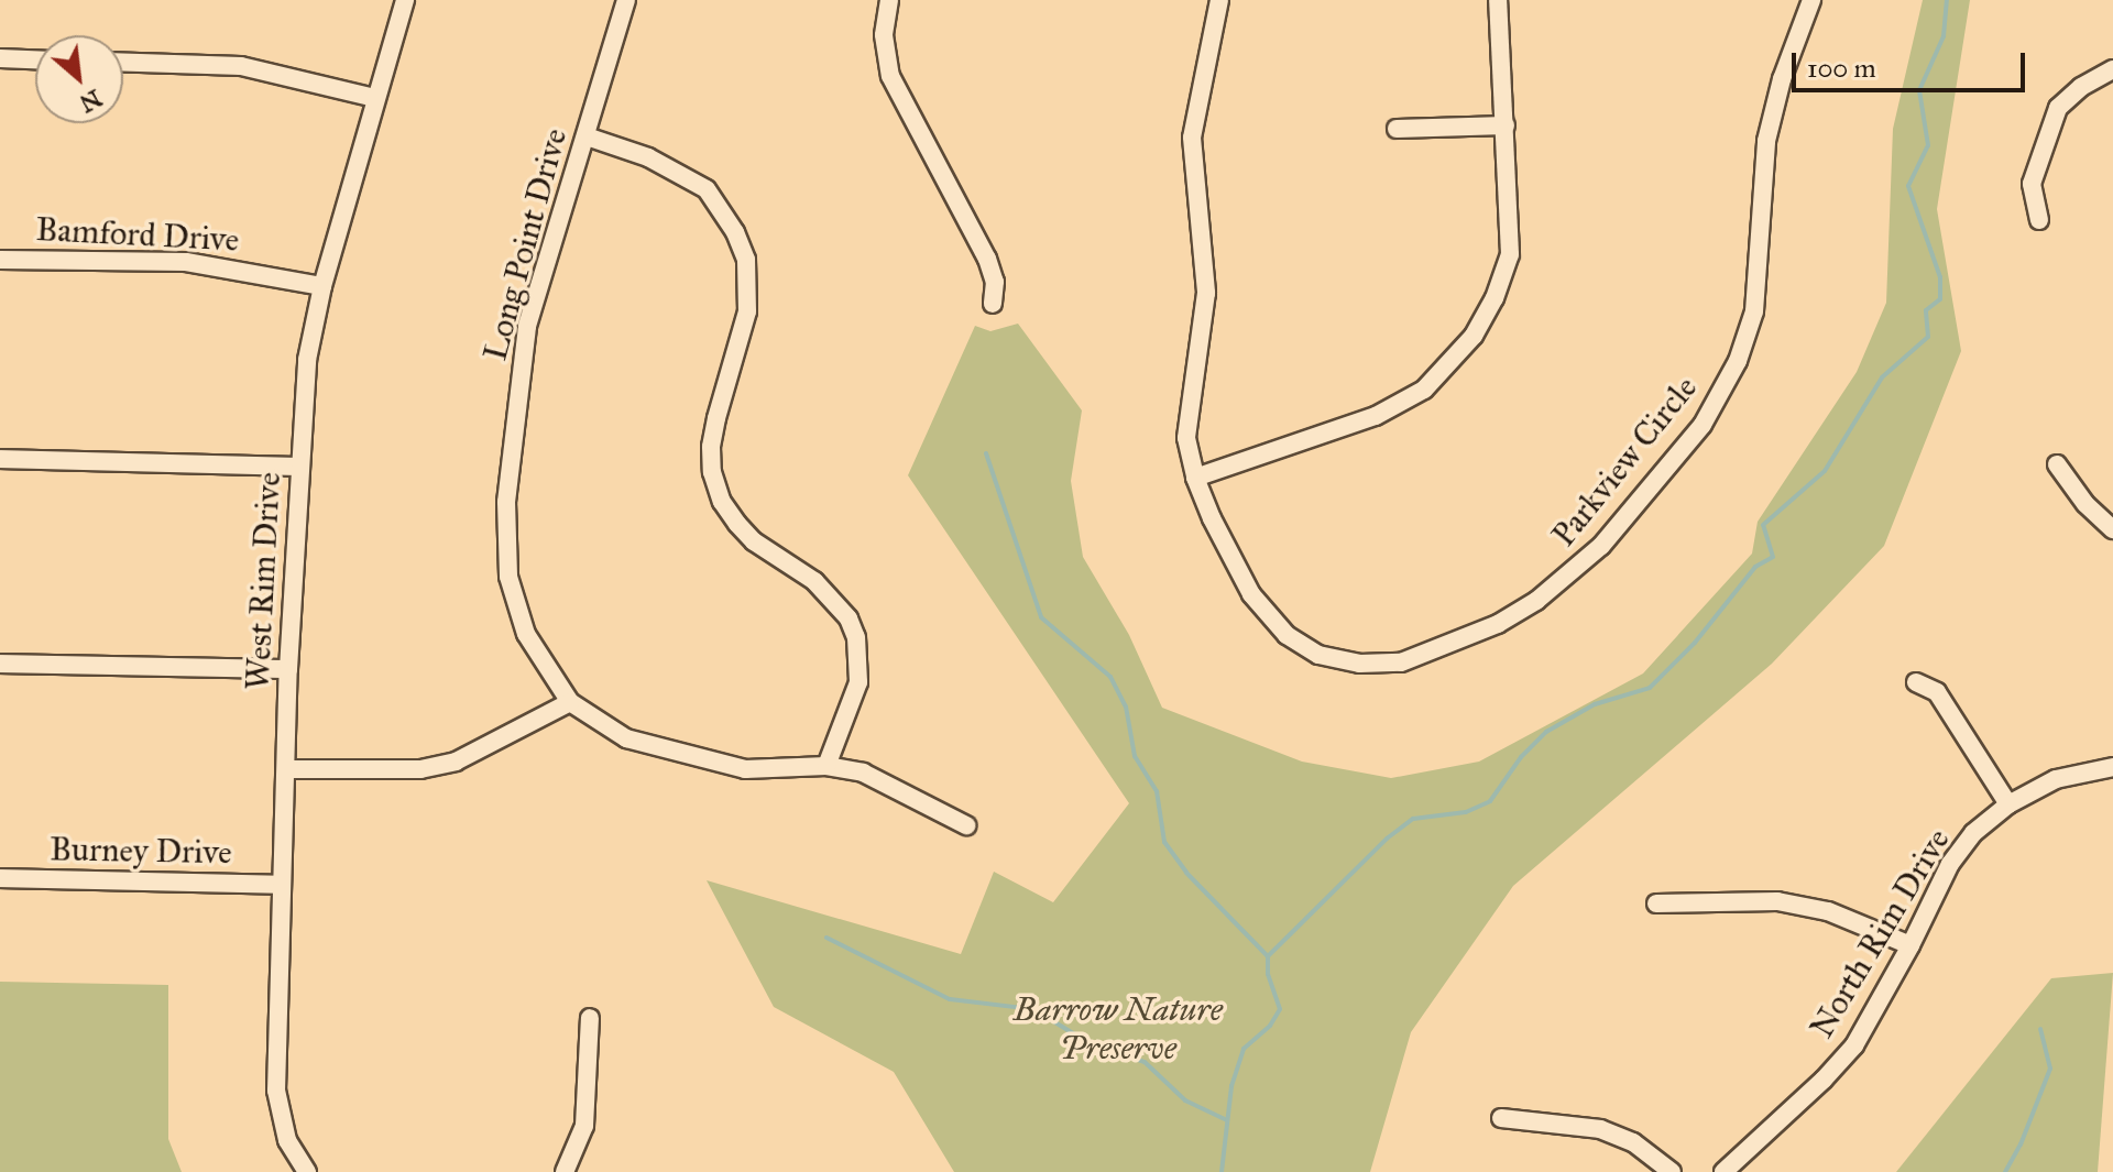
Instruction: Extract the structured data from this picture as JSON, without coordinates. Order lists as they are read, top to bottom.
{
  "streets": {
    "street": [
      "Bamford Drive",
      "Long Point Drive",
      "Parkview Circle",
      "West Rim Drive",
      "Burney Drive",
      "North Rim Drive"
    ]
  },
  "crossings": [
    ["Bamford Drive", "West Rim Drive"],
    ["West Rim Drive", "Burney Drive"]
  ],
  "parks": ["Barrow Nature Preserve"],
  "scale_bar": "100 m",
  "north": "bottom right"
}
